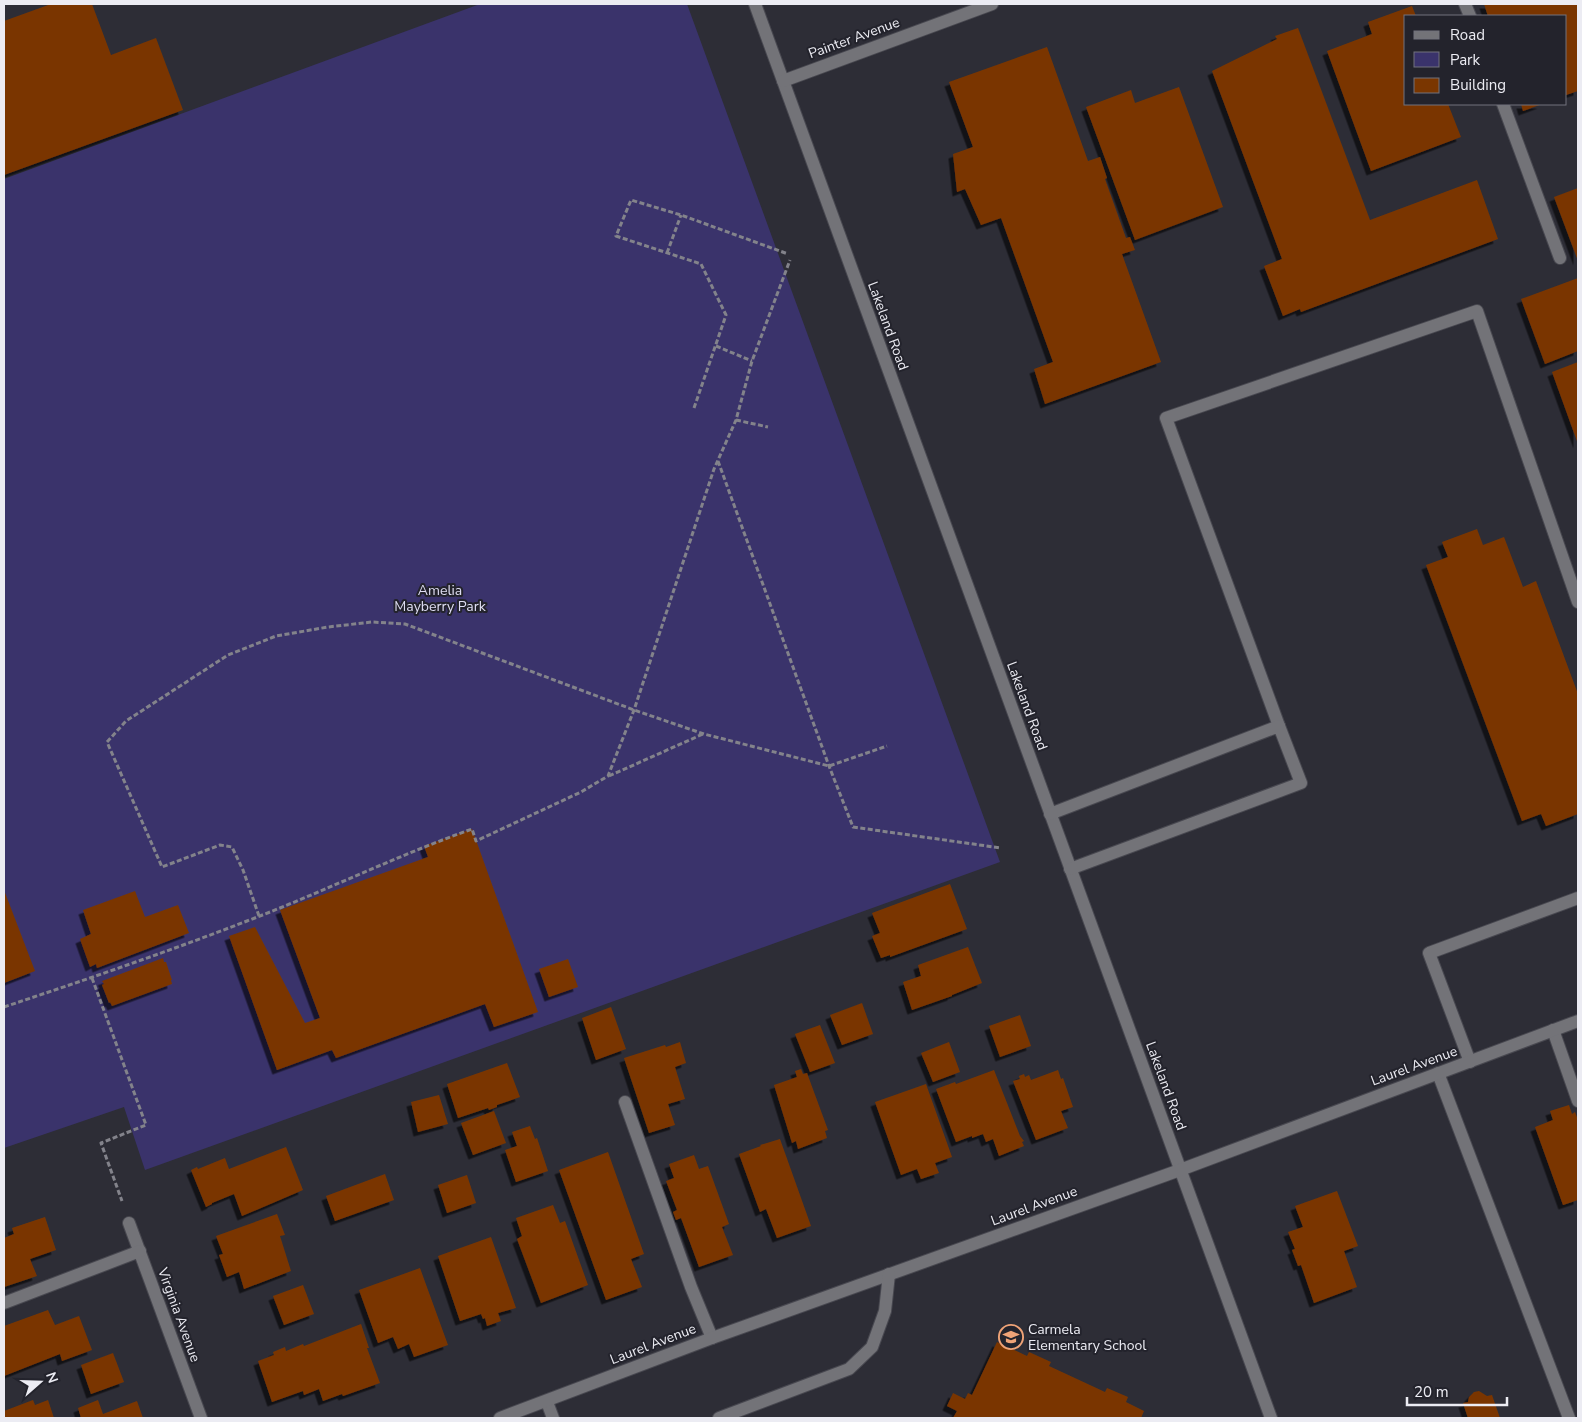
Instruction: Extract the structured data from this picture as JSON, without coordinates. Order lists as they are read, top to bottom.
{
  "streets": {
    "street": [
      "Painter Avenue",
      "Lakeland Road",
      "Laurel Avenue",
      "Virginia Avenue"
    ]
  },
  "crossings": [
    ["Painter Avenue", "Lakeland Road"],
    ["Lakeland Road", "Laurel Avenue"]
  ],
  "parks": ["Amelia Mayberry Park"],
  "places": {
    "school or university": ["Carmela Elementary School"]
  },
  "legend": ["Road", "Park", "Building"],
  "scale_bar": "20 m",
  "north": "right"
}
